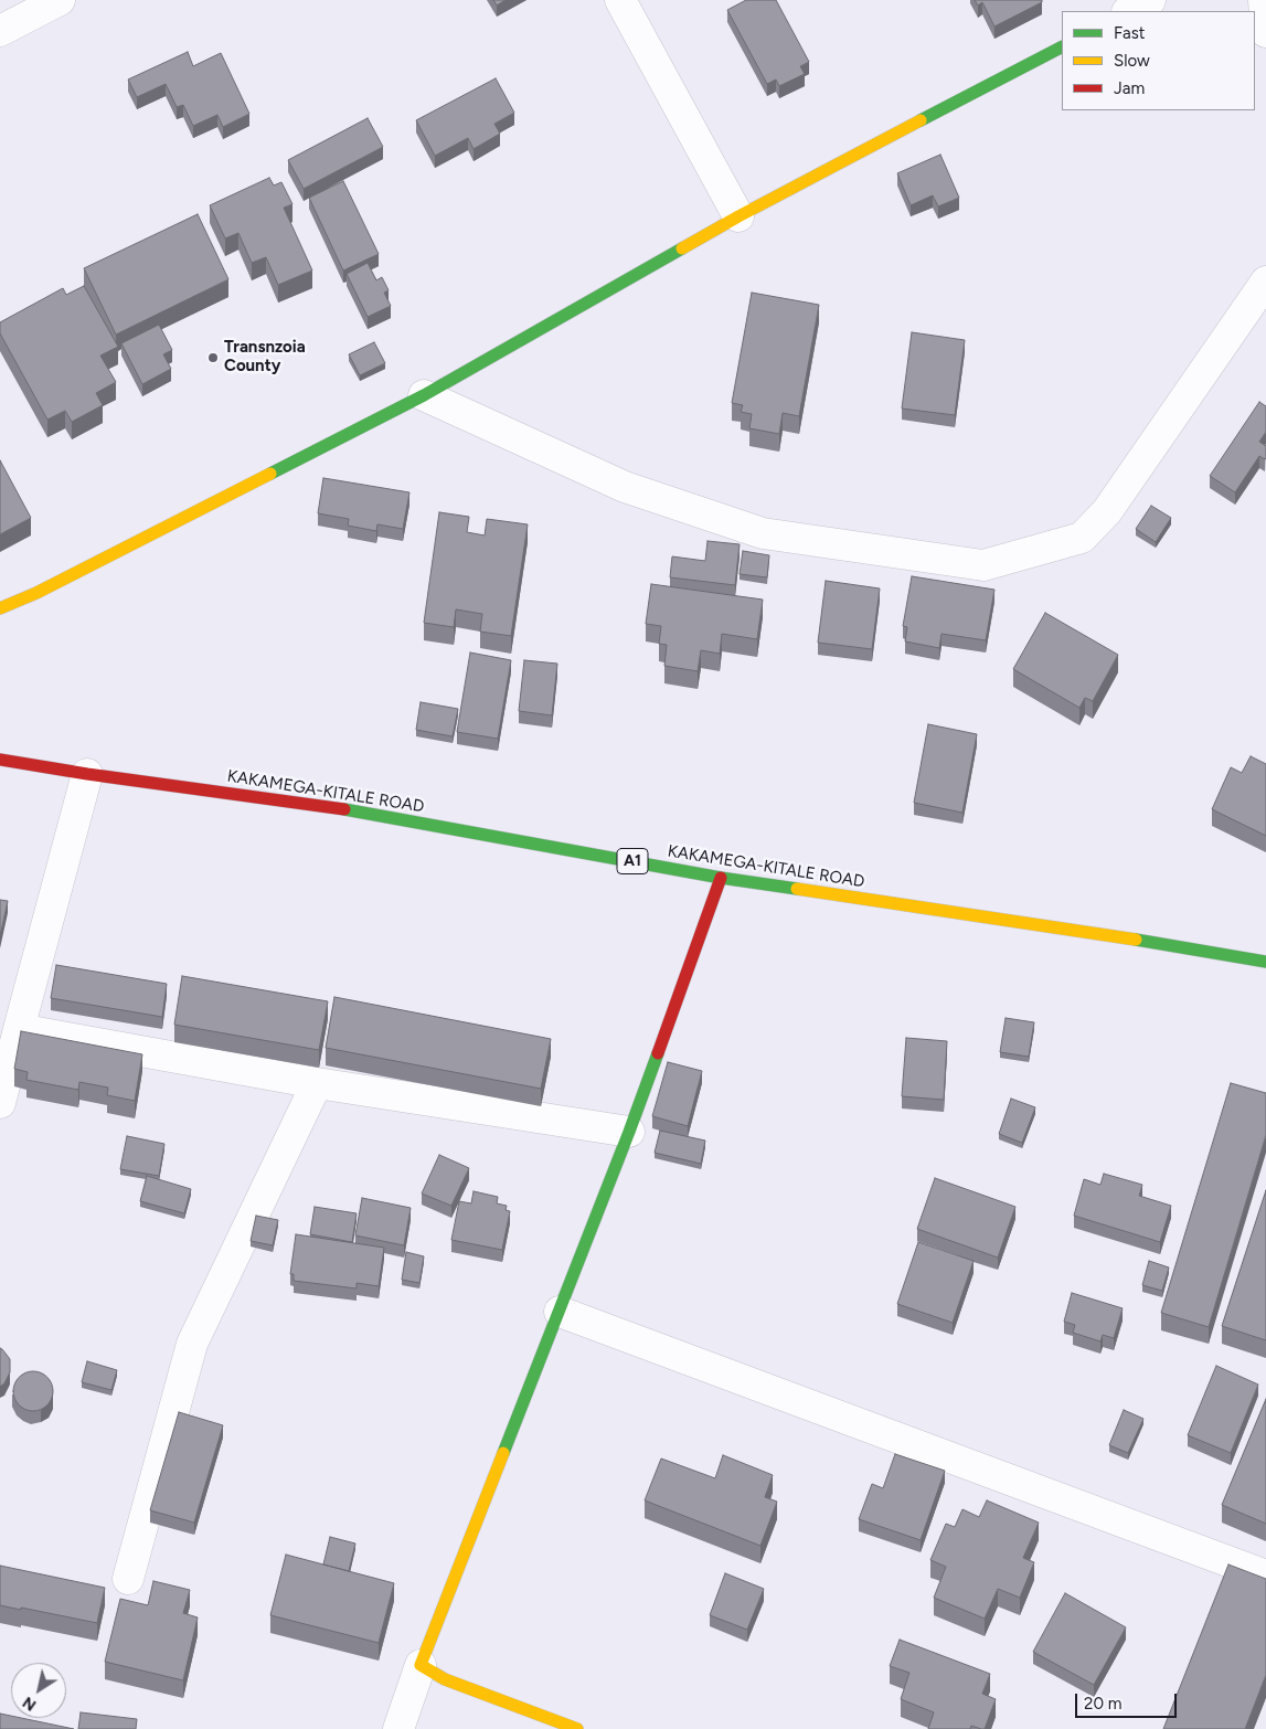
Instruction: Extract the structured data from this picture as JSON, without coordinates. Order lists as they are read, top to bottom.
{
  "streets": {
    "main road": ["KAKAMEGA-KITALE ROAD", "A1"]
  },
  "places": ["Transnzoia County"],
  "legend": ["Fast", "Slow", "Jam"],
  "scale_bar": "20 m",
  "north": "bottom left"
}
